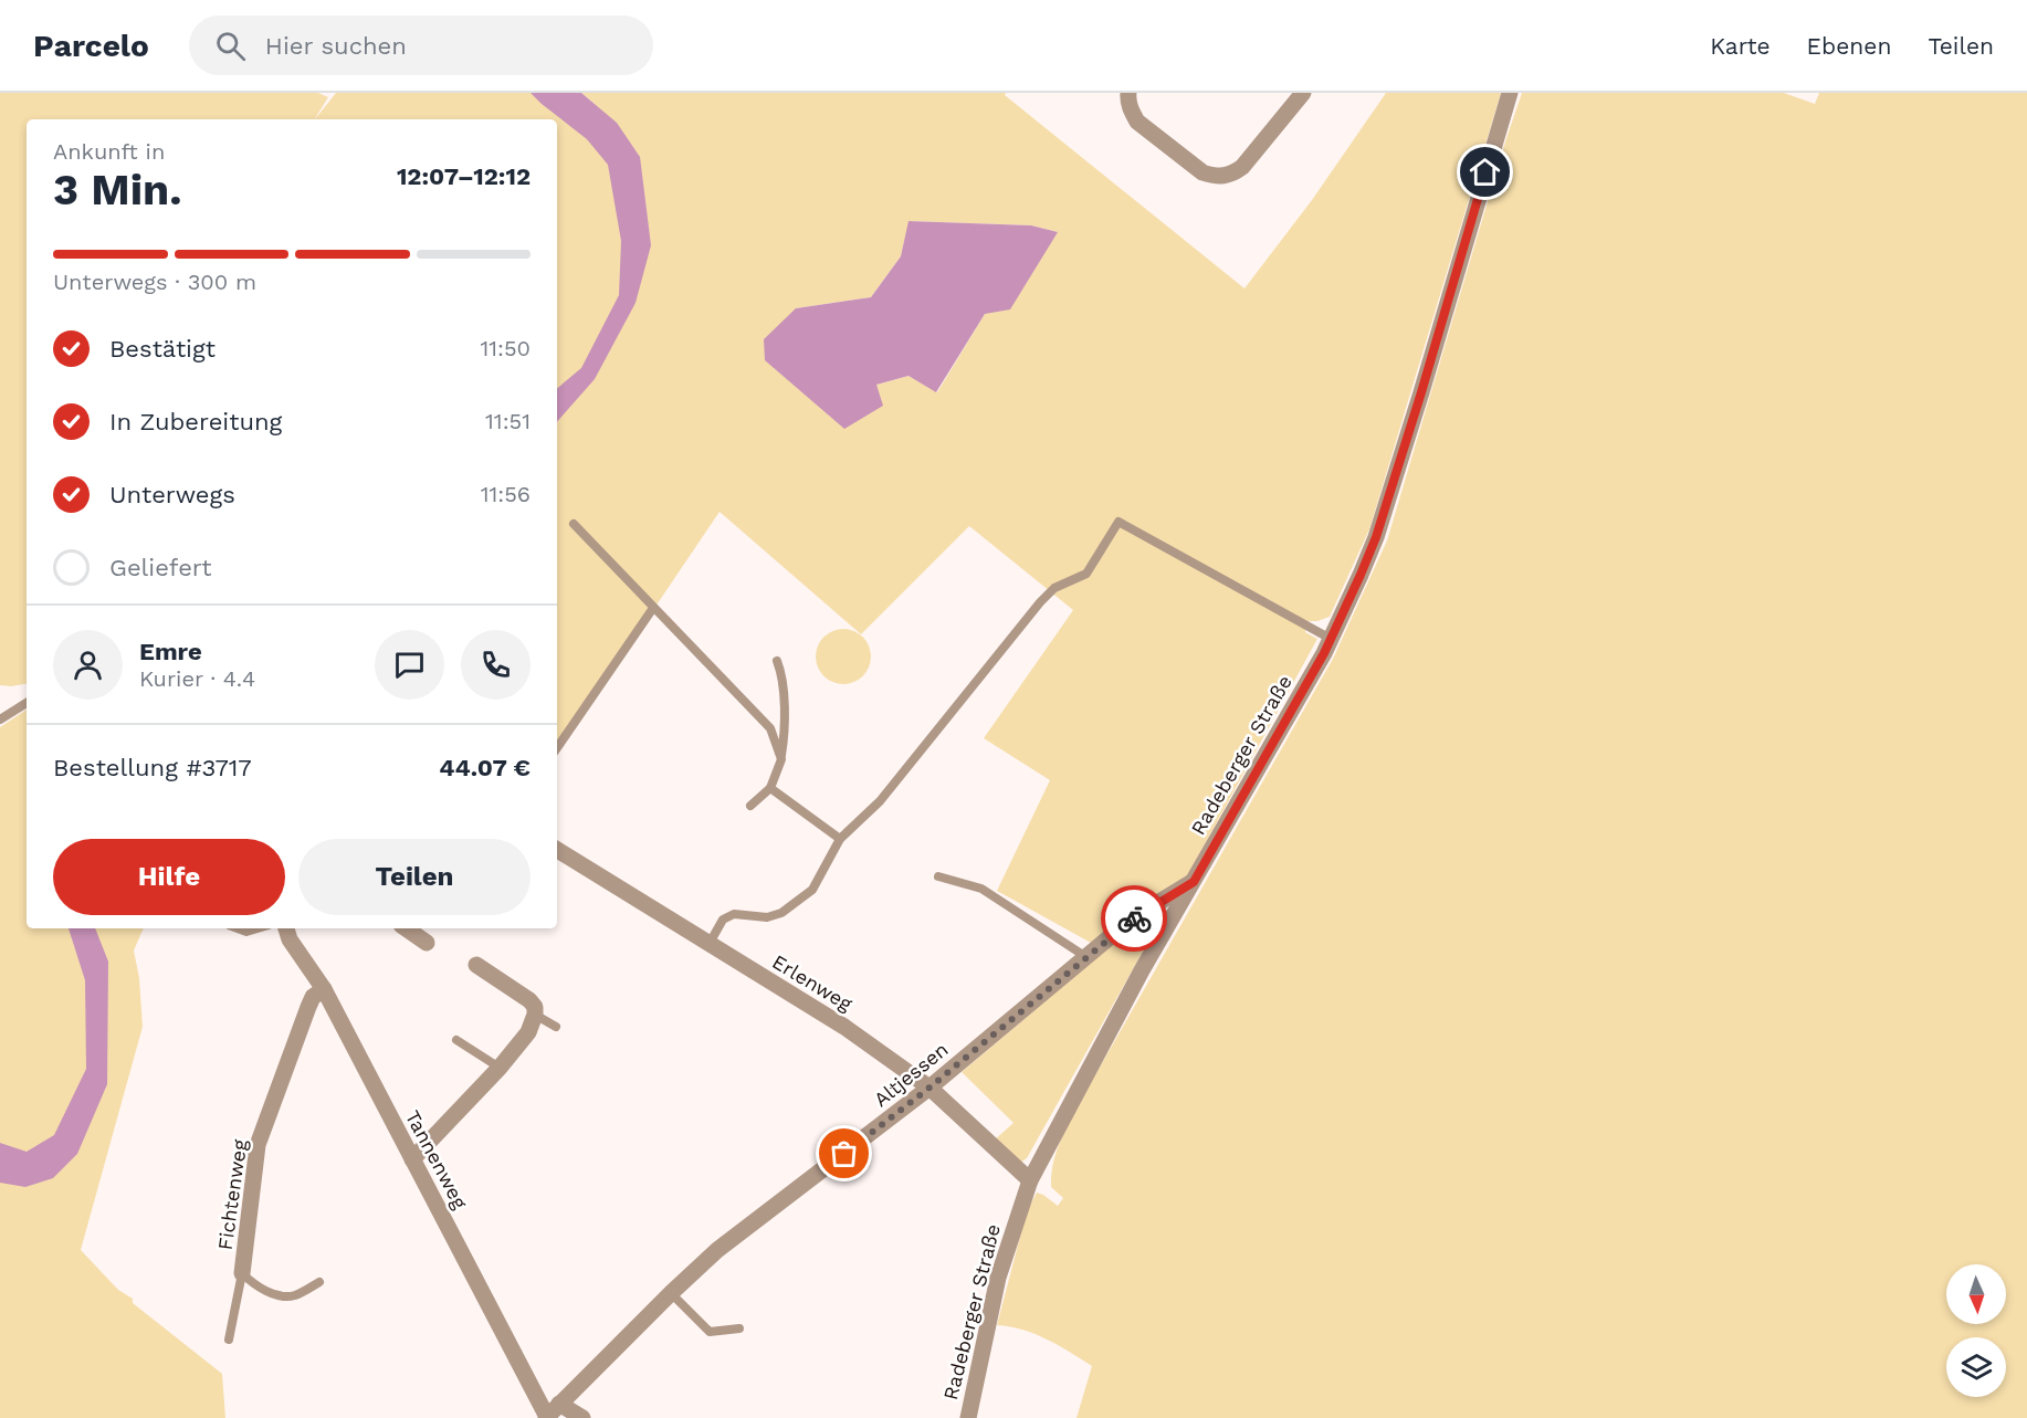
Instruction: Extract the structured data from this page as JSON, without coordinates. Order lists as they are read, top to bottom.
{
  "streets": {
    "street": [
      "Radeberger Straße",
      "Erlenweg",
      "Altjessen",
      "Tannenweg",
      "Fichtenweg"
    ]
  },
  "crossings": [
    ["Radeberger Straße", "Erlenweg"],
    ["Radeberger Straße", "Altjessen"],
    ["Erlenweg", "Altjessen"],
    ["Altjessen", "Tannenweg"],
    ["Tannenweg", "Fichtenweg"]
  ],
  "north": "bottom",
  "page": {
    "header": "Parcelo",
    "search": "Hier suchen",
    "nav": ["Karte", "Ebenen", "Teilen"],
    "heading": ["3 Min.", "Ankunft in", "12:07–12:12"],
    "panel": [
      "Emre",
      "Kurier · 4.4",
      "Bestellung #3717",
      "44.07 €"
    ],
    "bar": "Unterwegs · 300 m",
    "list": [
      ["Bestätigt", "11:50"],
      ["In Zubereitung", "11:51"],
      ["Unterwegs", "11:56"],
      "Geliefert"
    ],
    "buttons": ["Hilfe", "Teilen"]
  }
}
